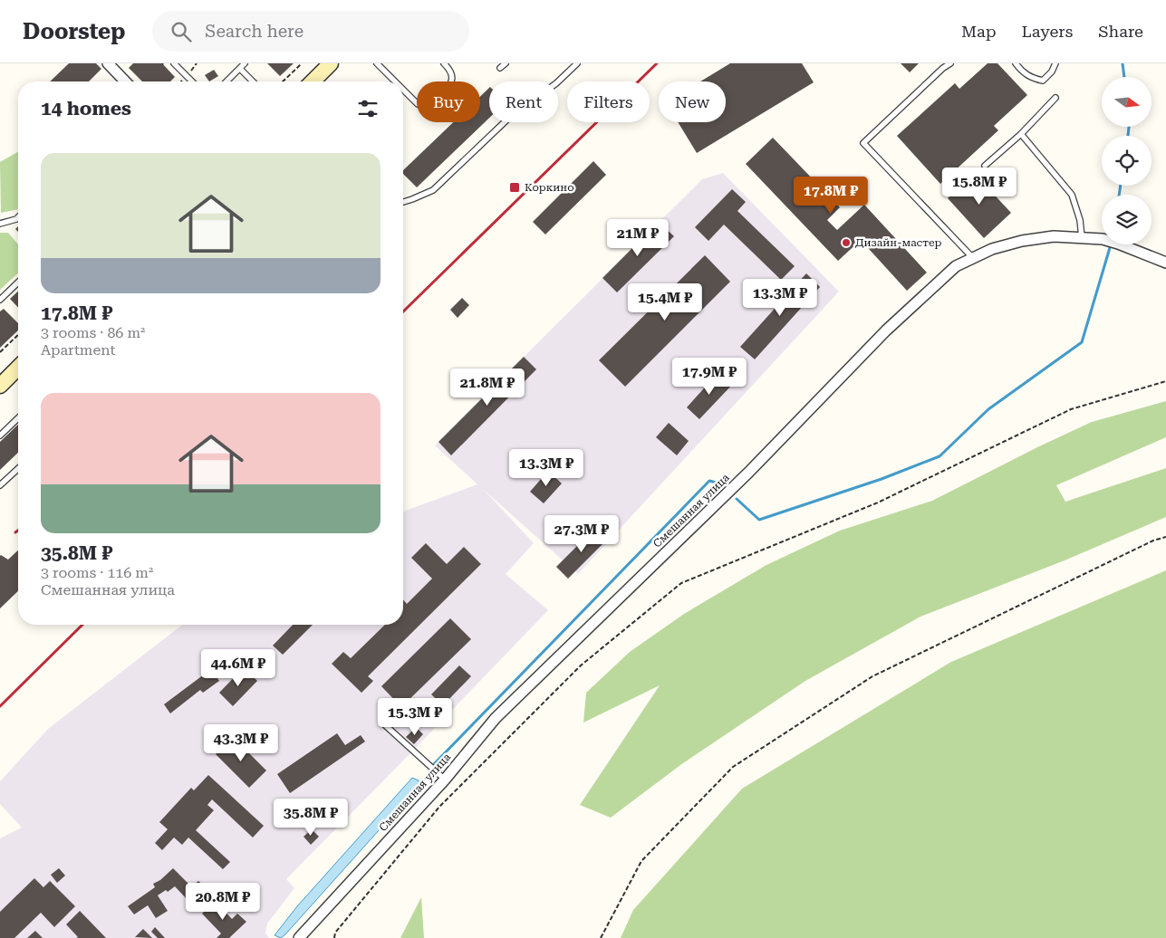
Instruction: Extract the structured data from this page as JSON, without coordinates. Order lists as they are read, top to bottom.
{
  "streets": {
    "street": ["Смешанная улица"]
  },
  "places": {
    "transit": ["Коркино"],
    "other": ["Дизайн-мастер"]
  },
  "north": "right",
  "page": {
    "header": "Doorstep",
    "search": "Search here",
    "nav": ["Map", "Layers", "Share"],
    "chip": [
      "Buy",
      "Rent",
      "Filters",
      "New"
    ],
    "heading": "14 homes",
    "list": [
      {
        "name": "17.8M ₽",
        "note": "3 rooms · 86 m² · Apartment"
      },
      {
        "name": "35.8M ₽",
        "note": "3 rooms · 116 m² · Смешанная улица"
      }
    ],
    "price": [
      "15.8M ₽",
      "17.8M ₽",
      "21M ₽",
      "13.3M ₽",
      "15.4M ₽",
      "17.9M ₽",
      "21.8M ₽",
      "13.3M ₽",
      "27.3M ₽",
      "44.6M ₽",
      "15.3M ₽",
      "43.3M ₽",
      "35.8M ₽",
      "20.8M ₽"
    ]
  }
}
